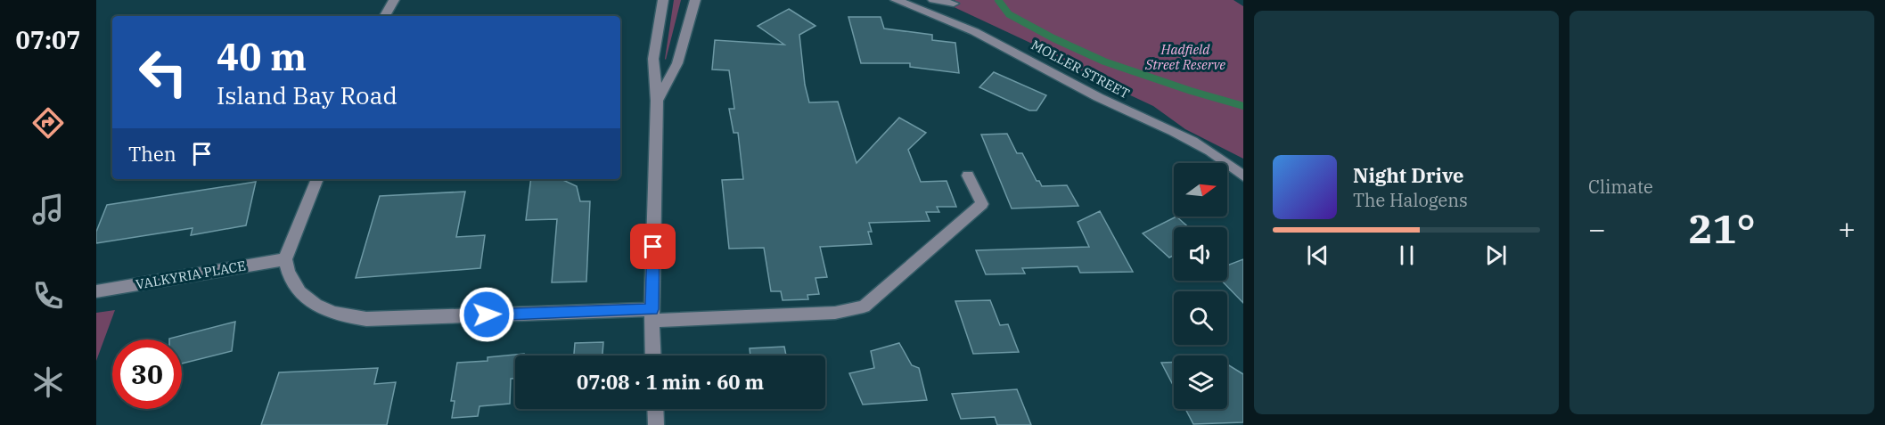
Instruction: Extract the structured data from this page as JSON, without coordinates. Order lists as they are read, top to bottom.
{
  "streets": {
    "street": ["MOLLER STREET", "VALKYRIA PLACE"]
  },
  "parks": ["Hadfield Street Reserve"],
  "north": "right",
  "page": {
    "tabs": "07:07",
    "tile": "Climate",
    "turn": ["40 m", "Island Bay Road"],
    "then": "Then",
    "song": ["Night Drive", "The Halogens"],
    "heat": ["−", "21°", "+"],
    "limit": "30",
    "trip": "07:08 · 1 min · 60 m"
  }
}
